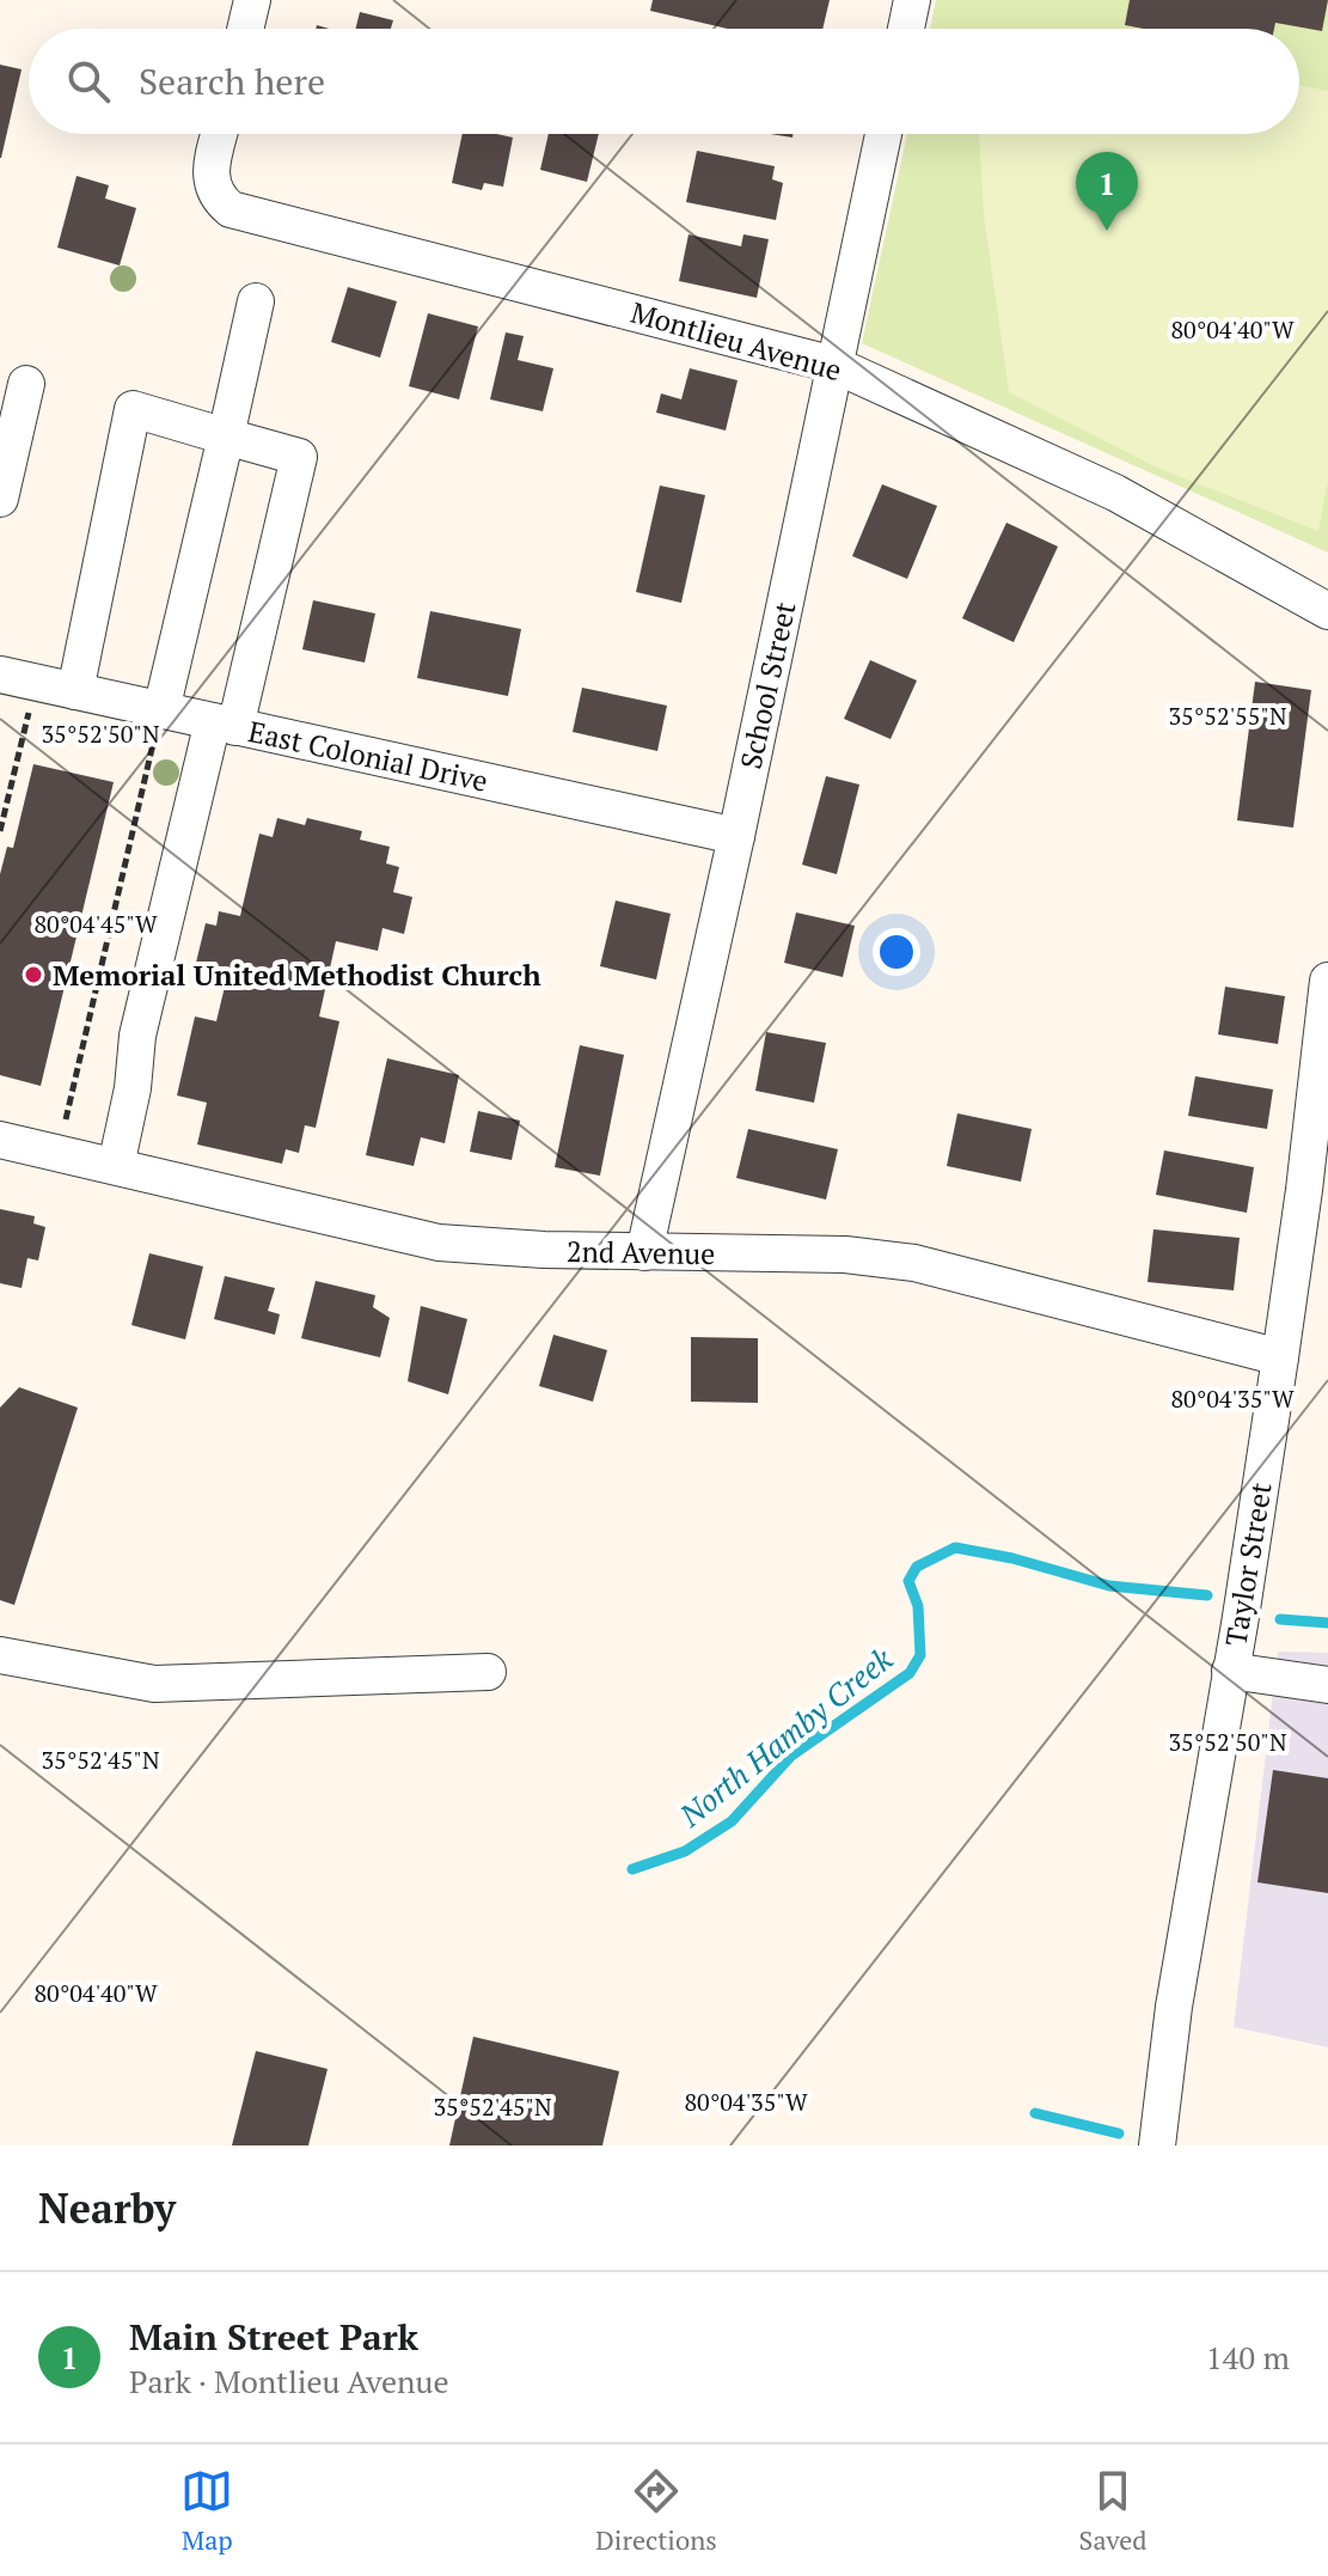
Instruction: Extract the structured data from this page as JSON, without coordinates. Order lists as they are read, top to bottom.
{
  "streets": {
    "street": [
      "Montlieu Avenue",
      "School Street",
      "East Colonial Drive",
      "2nd Avenue",
      "Taylor Street"
    ]
  },
  "crossings": [
    ["Montlieu Avenue", "School Street"],
    ["School Street", "East Colonial Drive"],
    ["School Street", "2nd Avenue"],
    ["2nd Avenue", "Taylor Street"]
  ],
  "water": ["North Hamby Creek"],
  "places": ["Memorial United Methodist Church"],
  "page": {
    "search": "Search here",
    "pins": "1",
    "heading": "Nearby",
    "list": [
      {
        "mark": "1",
        "name": "Main Street Park",
        "note": "Park · Montlieu Avenue",
        "value": "140 m"
      }
    ],
    "nav": ["Map", "Directions", "Saved"]
  },
  "coordinates": [
    "80°04'40\"W",
    "35°52'55\"N",
    "35°52'50\"N",
    "80°04'45\"W",
    "80°04'35\"W",
    "35°52'45\"N"
  ]
}
